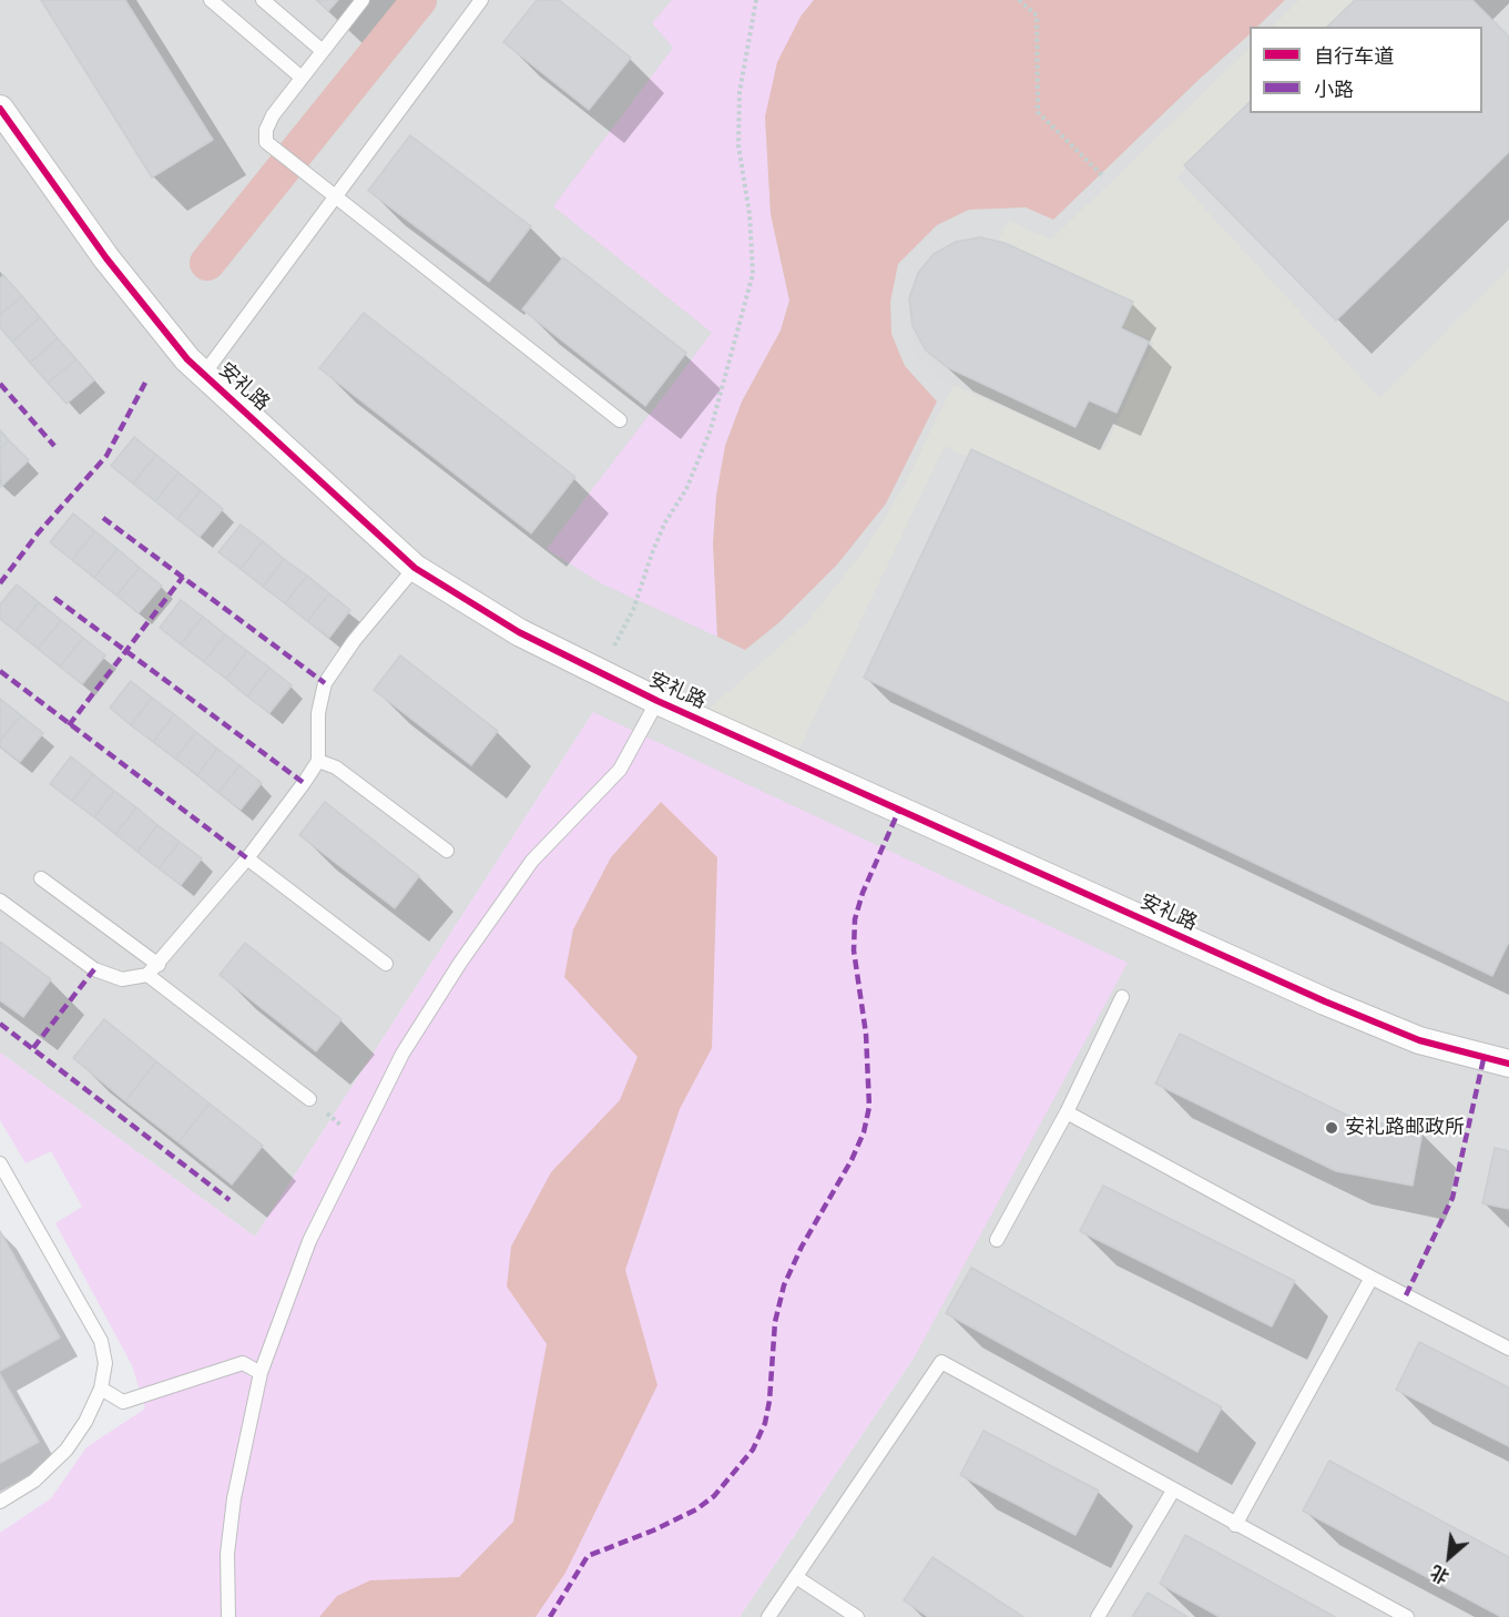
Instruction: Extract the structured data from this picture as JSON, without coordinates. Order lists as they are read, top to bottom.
{
  "streets": {
    "street": ["安礼路"]
  },
  "places": ["安礼路邮政所"],
  "legend": ["自行车道", "小路"],
  "north": "bottom left"
}
